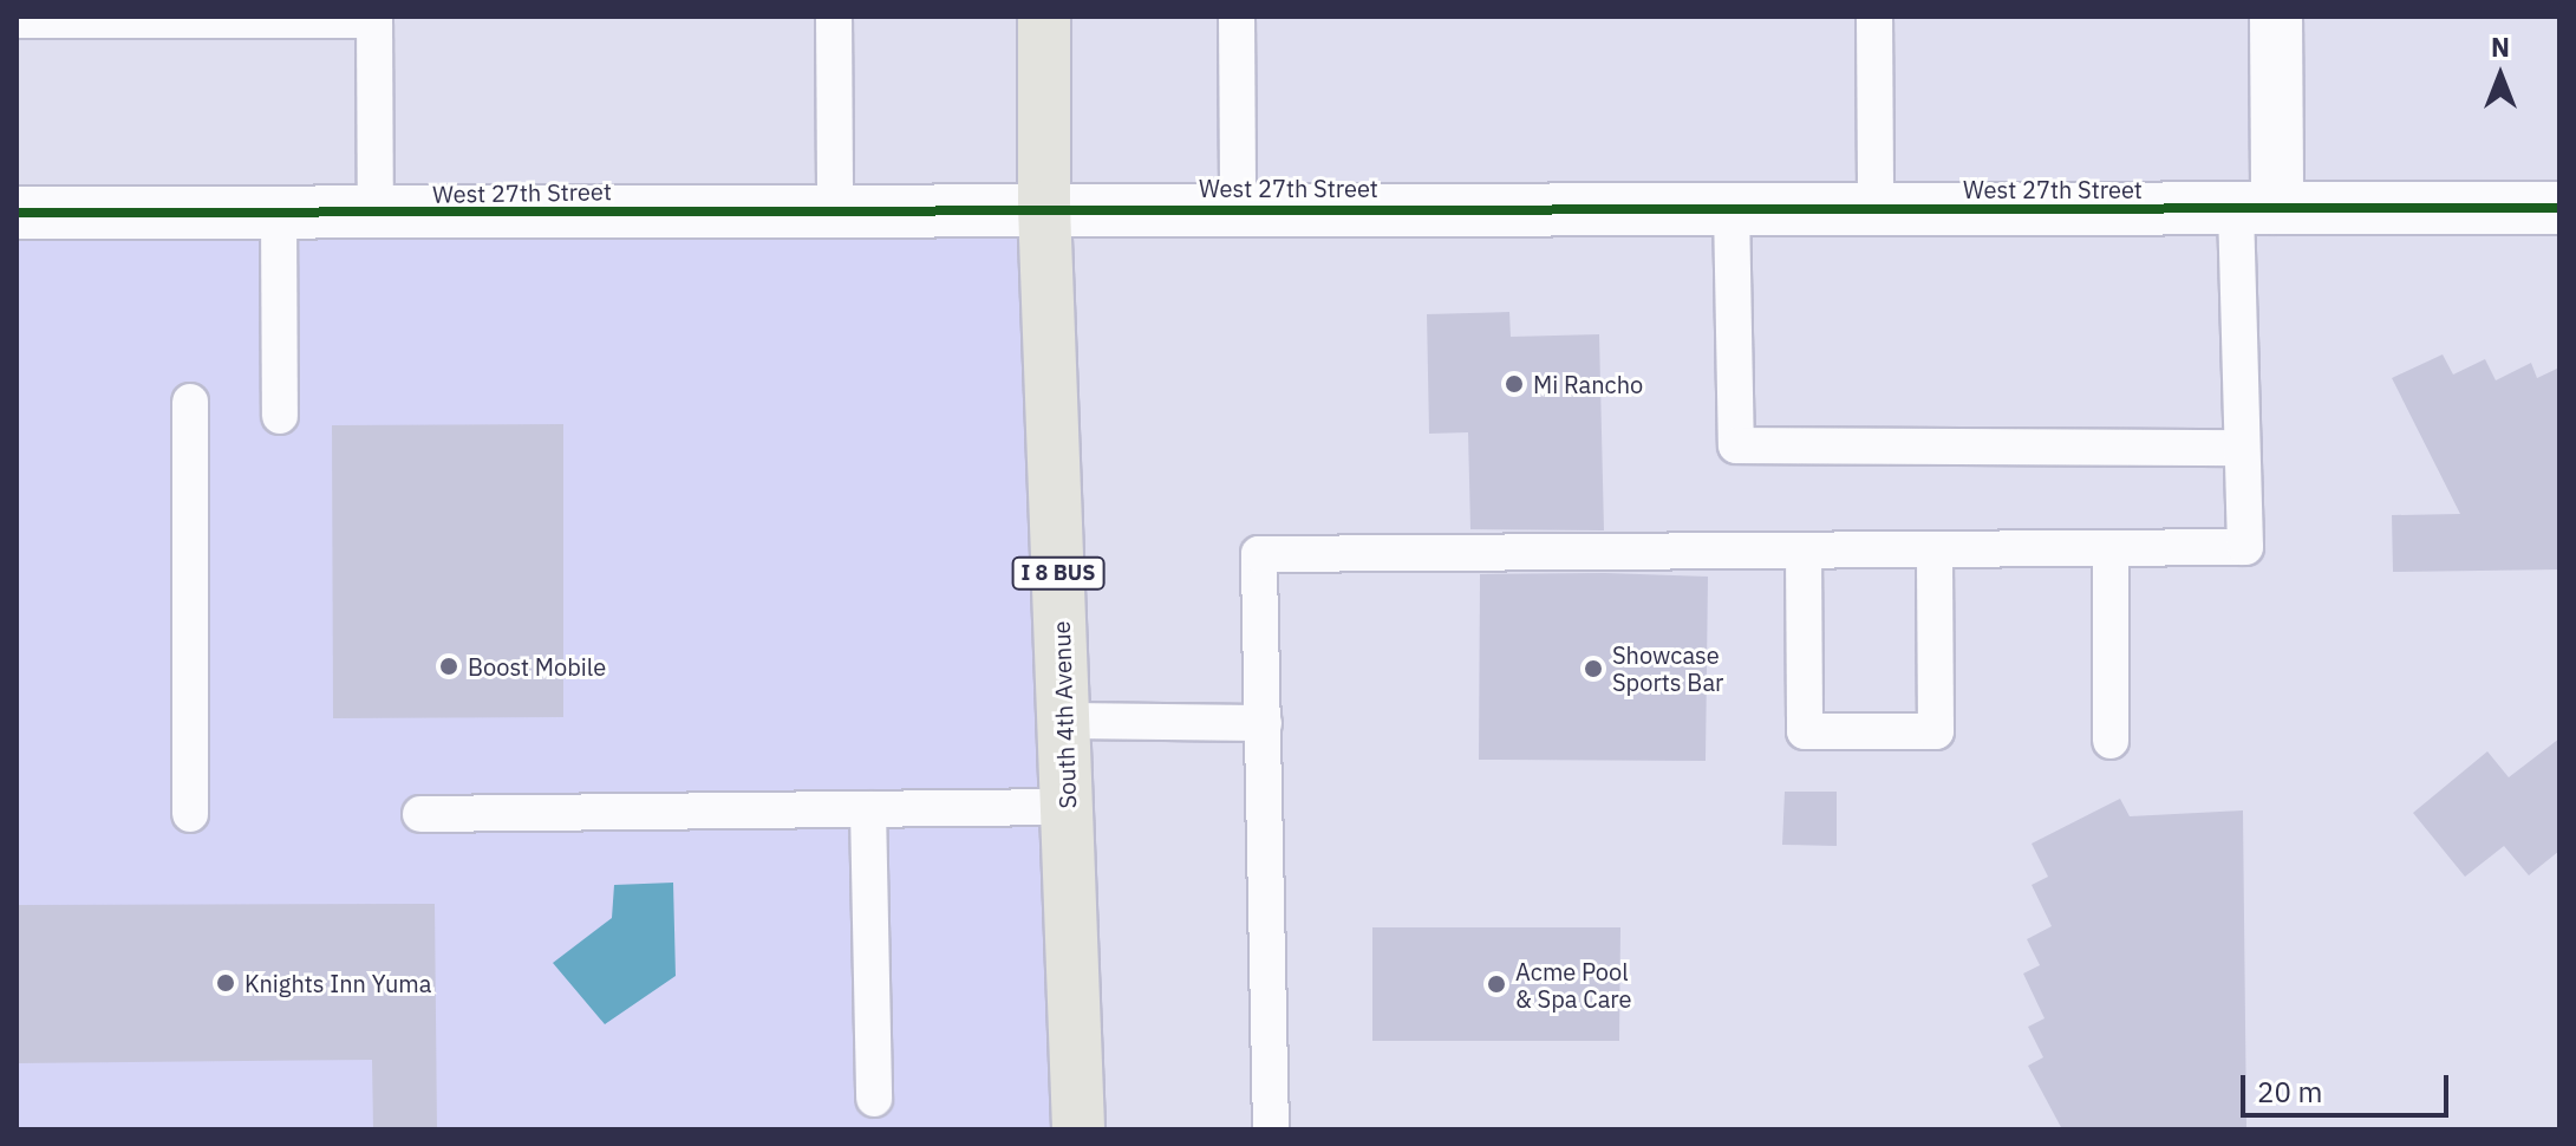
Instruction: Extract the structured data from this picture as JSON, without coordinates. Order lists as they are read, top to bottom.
{
  "streets": {
    "main road": ["I 8 BUS", "South 4th Avenue"],
    "street": ["West 27th Street"]
  },
  "crossings": [
    ["West 27th Street", "South 4th Avenue"]
  ],
  "places": [
    "Mi Rancho",
    "Boost Mobile",
    "Showcase Sports Bar",
    "Knights Inn Yuma",
    "Acme Pool & Spa Care"
  ],
  "scale_bar": "20 m",
  "north": "top"
}
